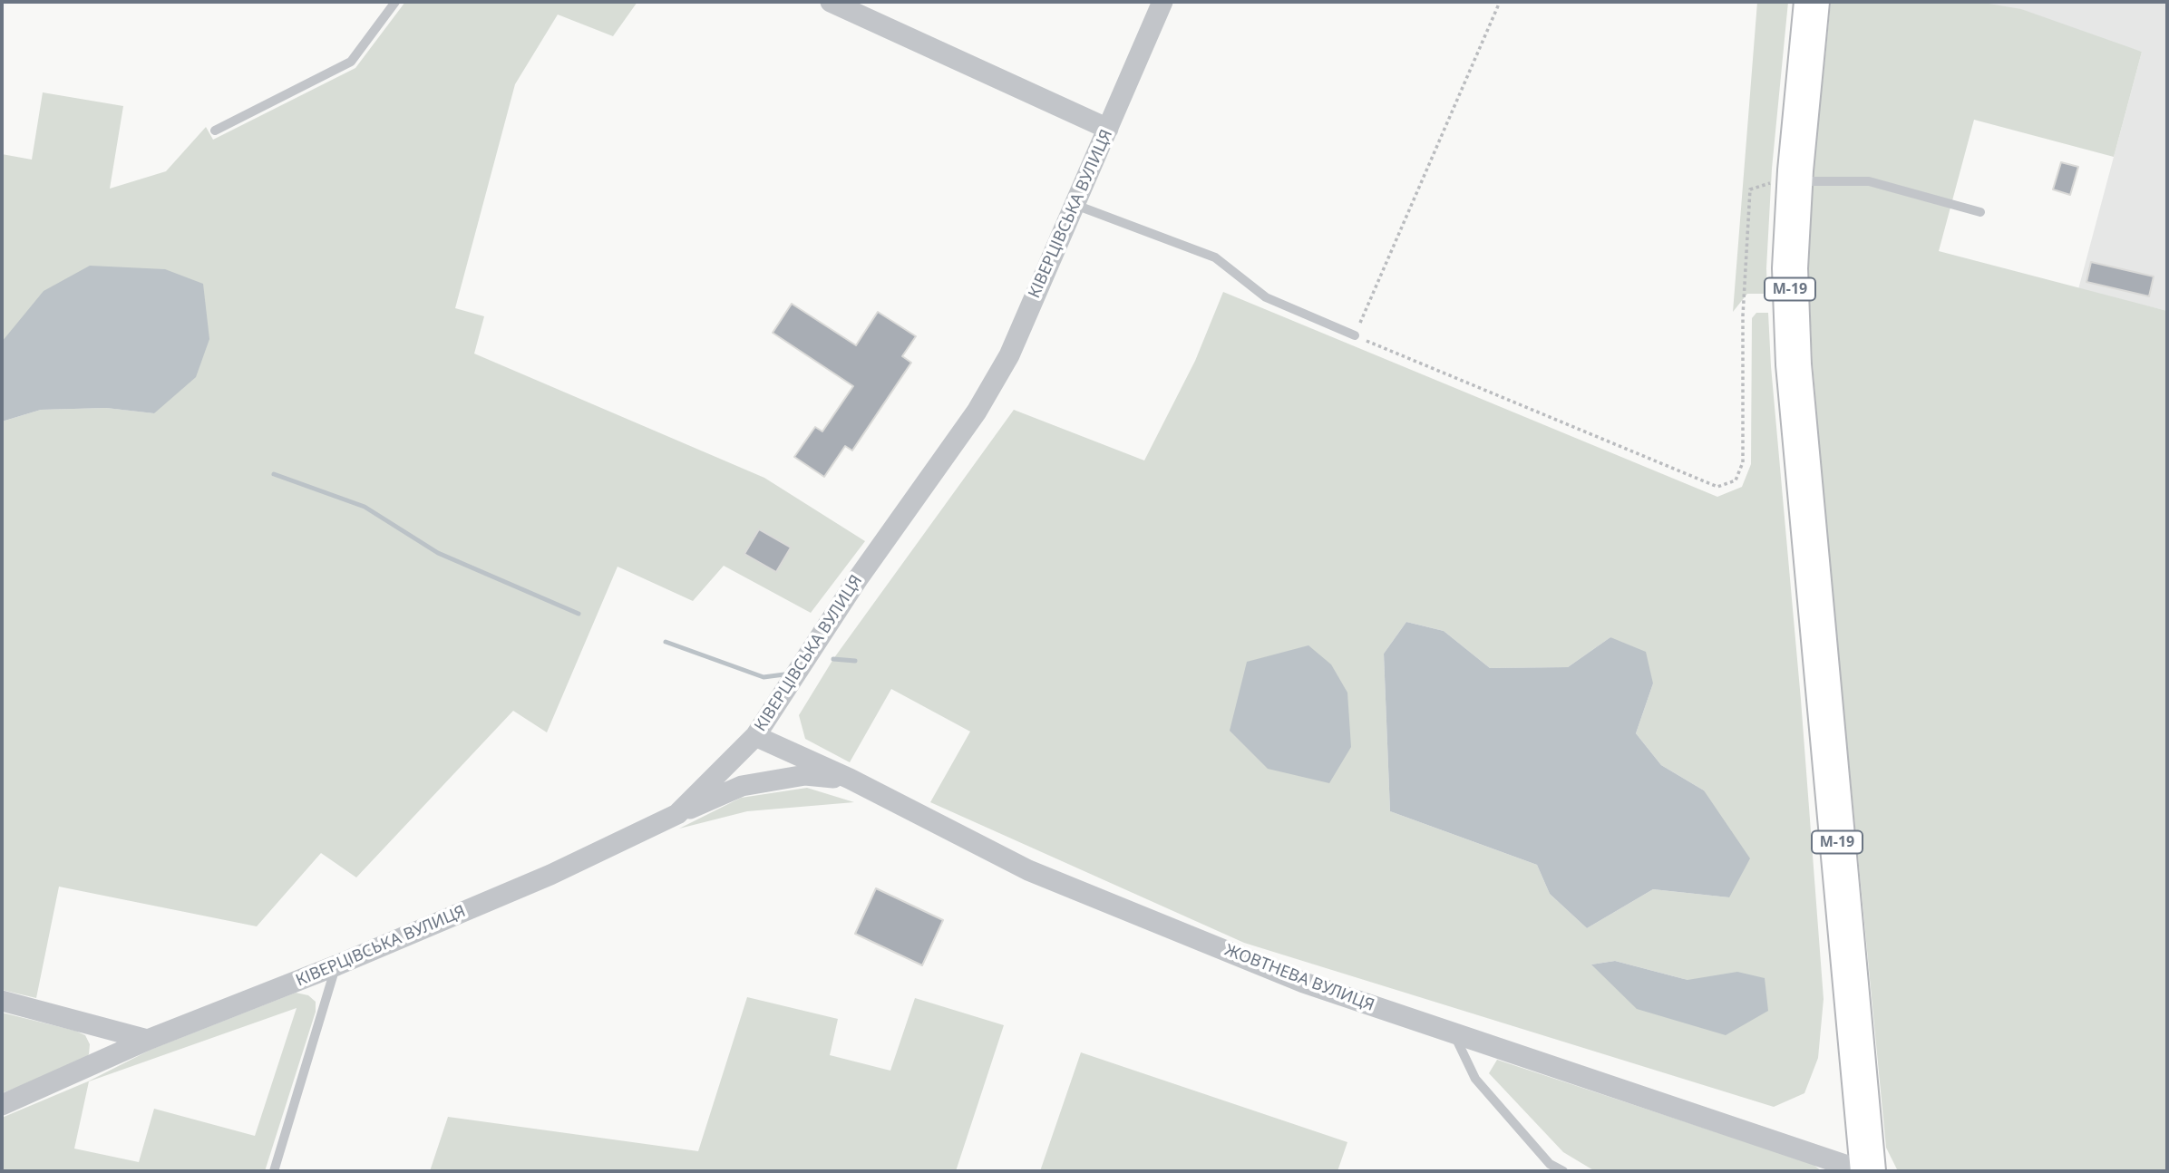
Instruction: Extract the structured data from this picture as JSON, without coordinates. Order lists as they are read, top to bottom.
{
  "streets": {
    "highway": ["М-19"],
    "street": ["КІВЕРЦІВСЬКА ВУЛИЦЯ", "ЖОВТНЕВА ВУЛИЦЯ"]
  },
  "crossings": [
    ["КІВЕРЦІВСЬКА ВУЛИЦЯ", "ЖОВТНЕВА ВУЛИЦЯ"],
    ["М-19", "ЖОВТНЕВА ВУЛИЦЯ"]
  ]
}
